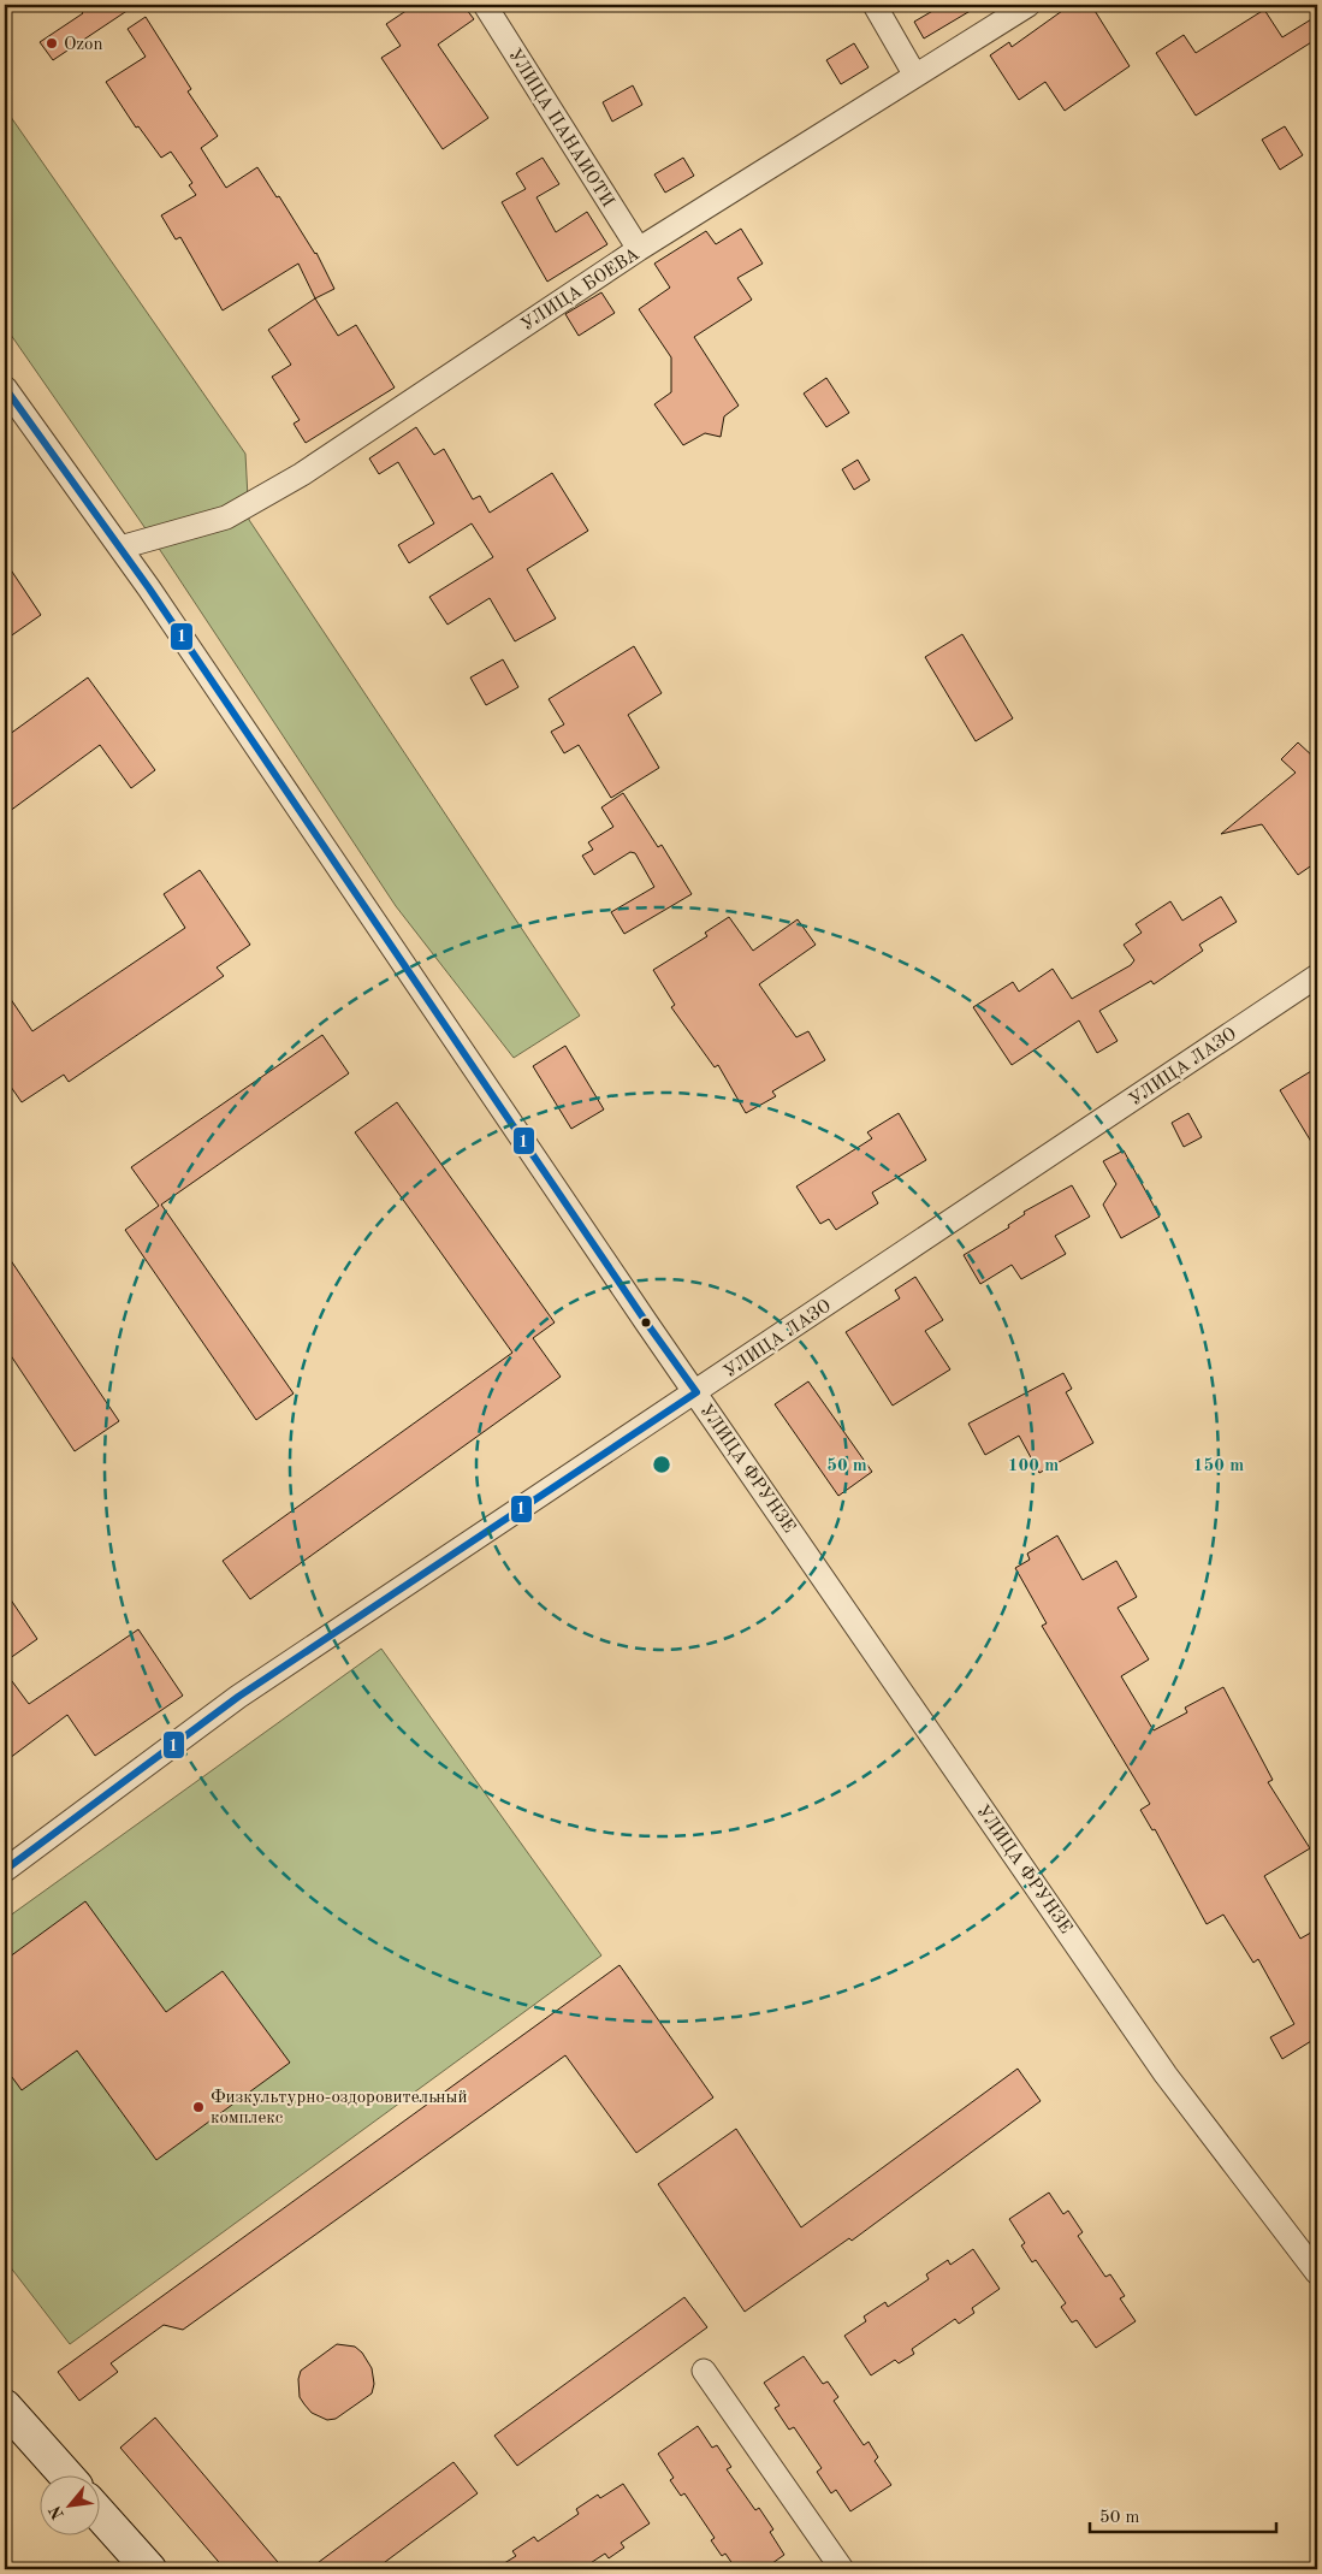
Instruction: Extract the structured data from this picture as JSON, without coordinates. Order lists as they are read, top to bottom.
{
  "streets": {
    "street": [
      "УЛИЦА ПАНАИОТИ",
      "УЛИЦА БОЕВА",
      "УЛИЦА ЛАЗО",
      "УЛИЦА ФРУНЗЕ"
    ]
  },
  "crossings": [
    ["УЛИЦА ПАНАИОТИ", "УЛИЦА БОЕВА"],
    ["УЛИЦА БОЕВА", "УЛИЦА ФРУНЗЕ"],
    ["УЛИЦА ЛАЗО", "УЛИЦА ФРУНЗЕ"]
  ],
  "places": ["Ozon", "Физкультурно-оздоровительный комплекс"],
  "lines": ["transit line 1"],
  "scale_bar": "50 m",
  "north": "bottom left",
  "rings": ["50 m", "100 m", "150 m"]
}
